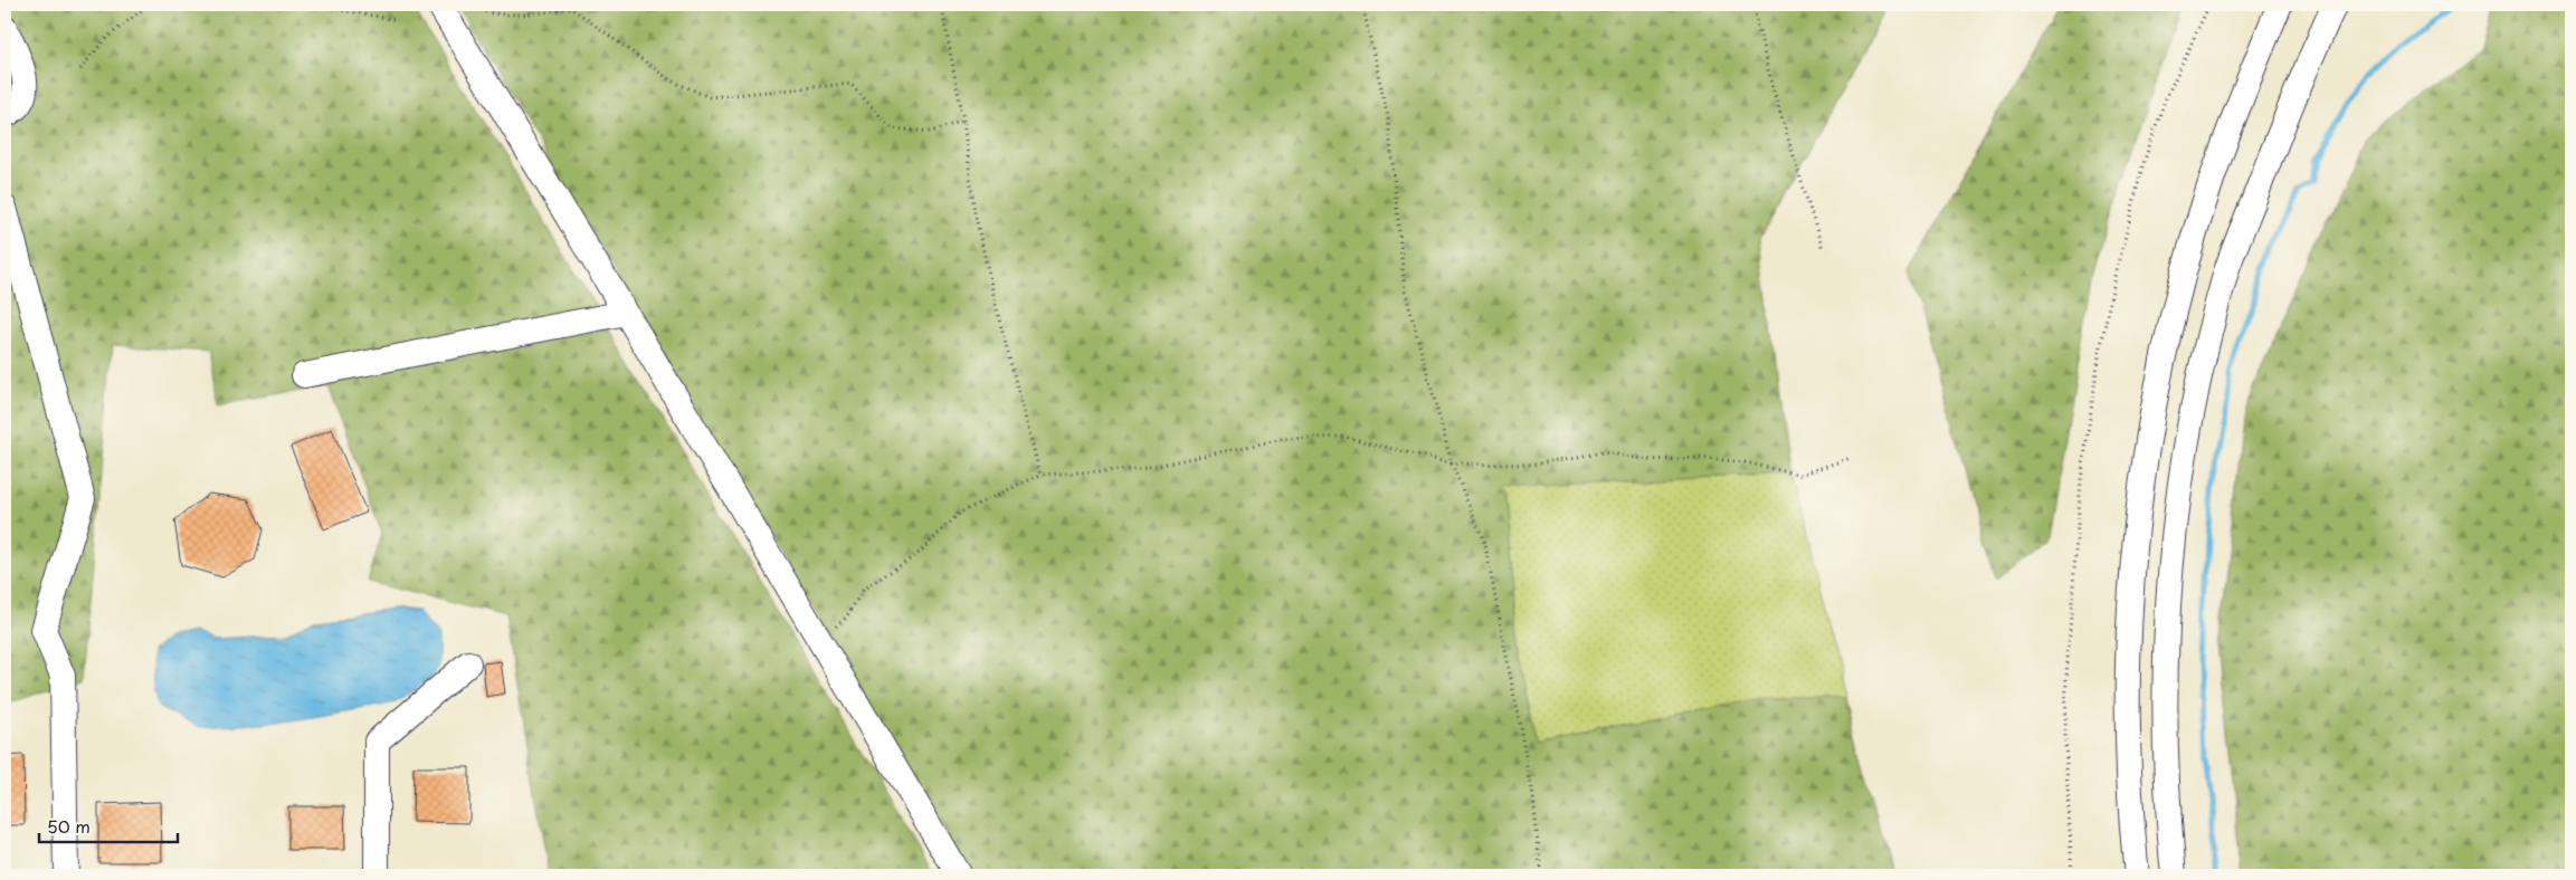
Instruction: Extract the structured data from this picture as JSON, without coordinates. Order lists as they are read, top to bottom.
{
  "scale_bar": "50 m"
}
